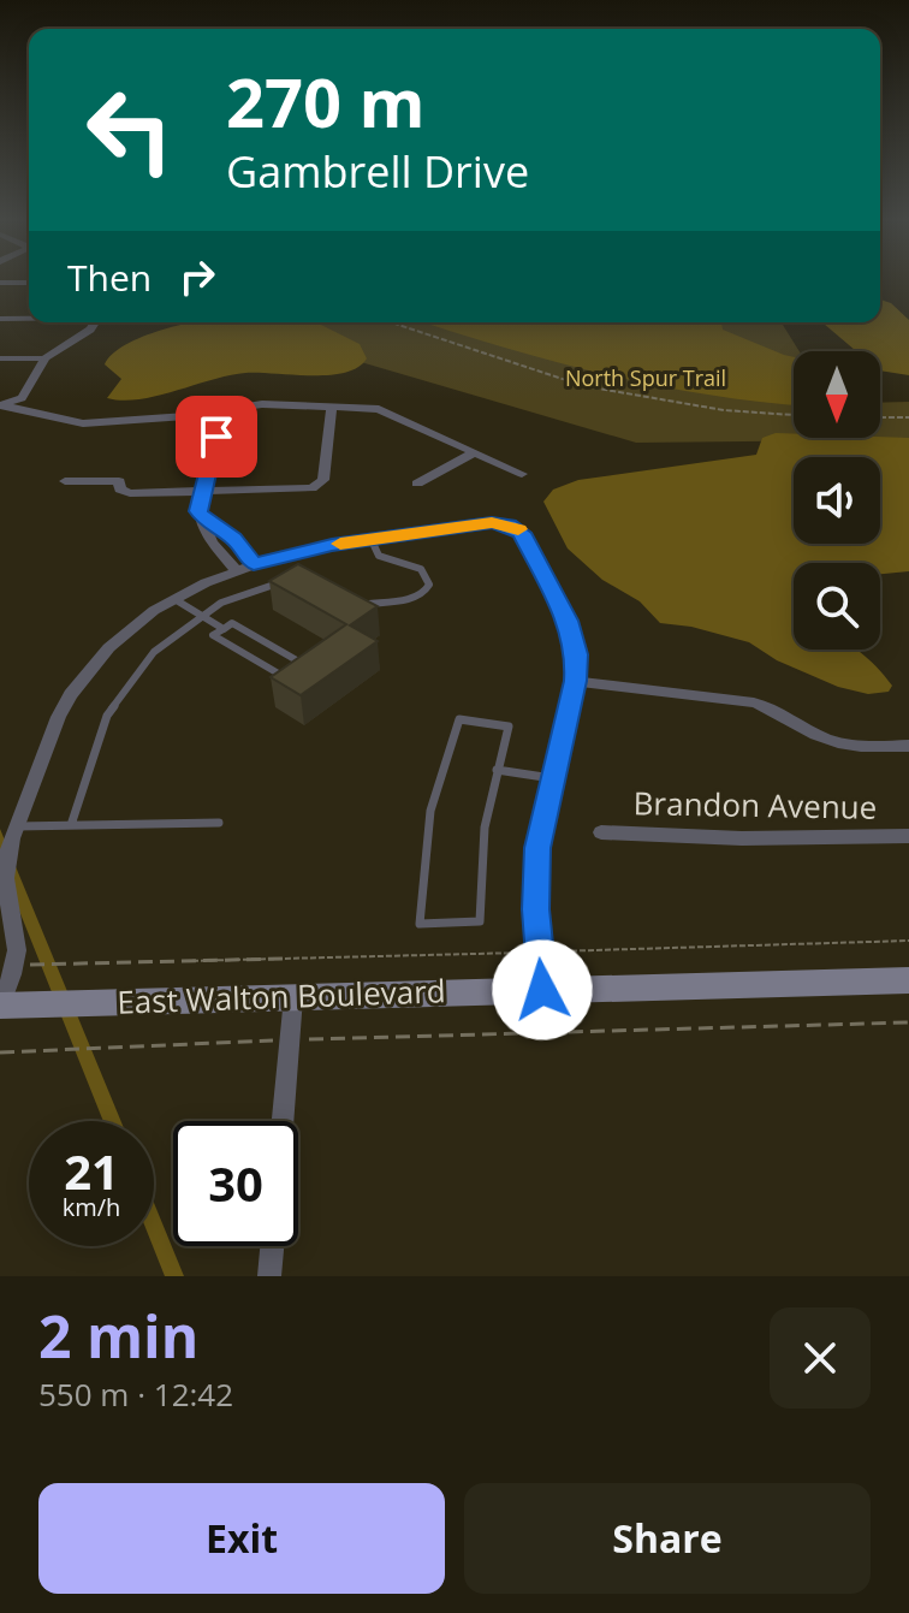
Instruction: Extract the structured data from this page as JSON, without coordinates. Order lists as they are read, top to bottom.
{
  "streets": {
    "main road": ["East Walton Boulevard"],
    "street": ["Brandon Avenue"]
  },
  "parks": ["North Spur Trail"],
  "north": "bottom",
  "page": {
    "turn": ["270 m", "Gambrell Drive"],
    "then": "Then",
    "speed": "21 km/h",
    "limit": "30",
    "heading": ["2 min", "550 m · 12:42"],
    "buttons": ["Exit", "Share"]
  }
}
